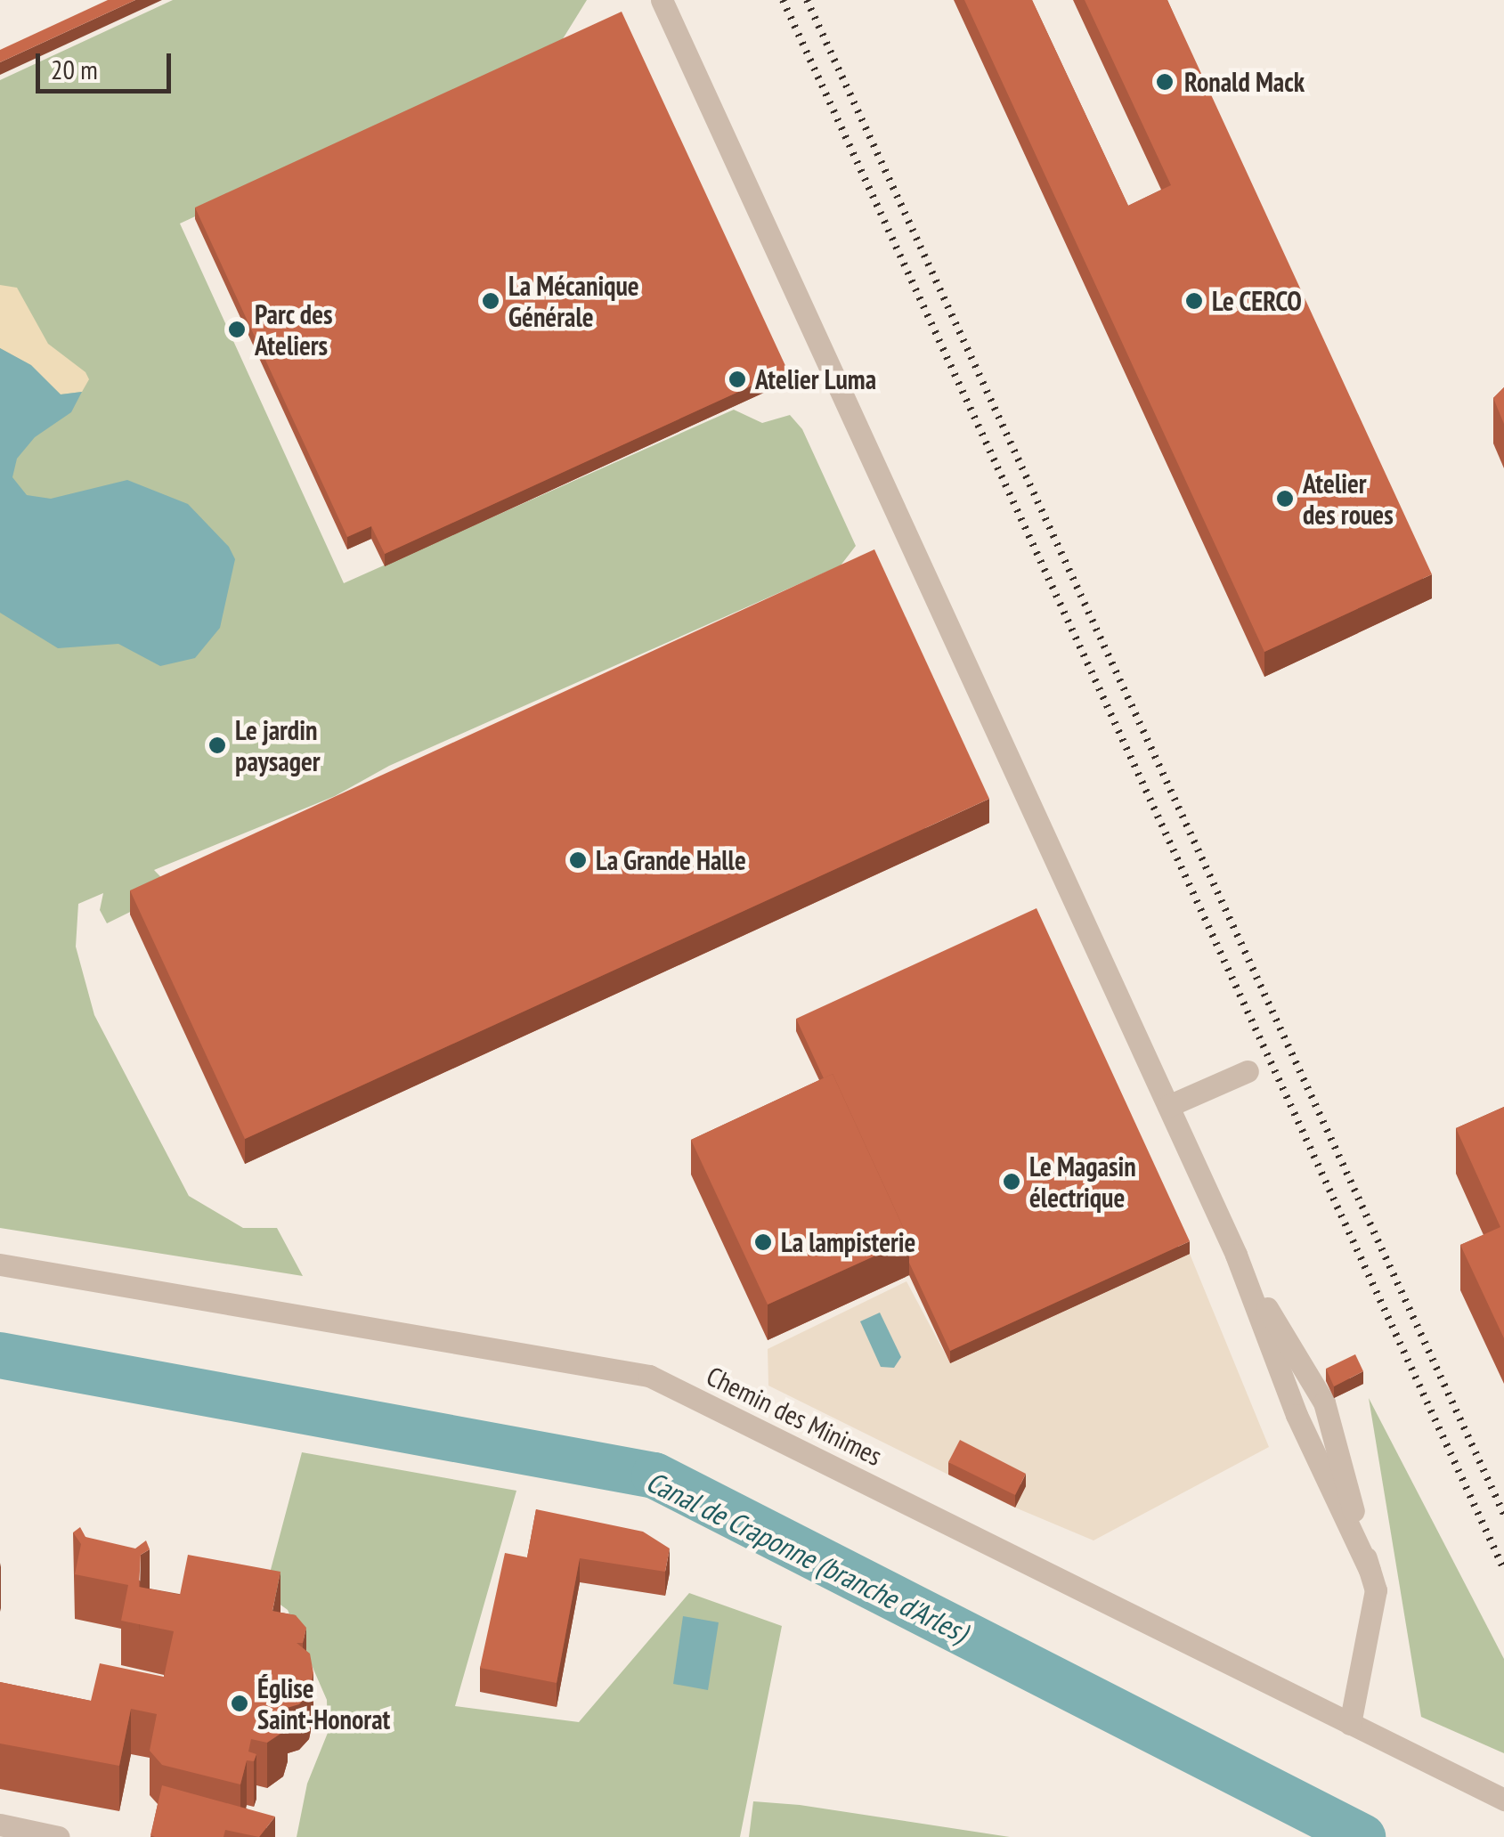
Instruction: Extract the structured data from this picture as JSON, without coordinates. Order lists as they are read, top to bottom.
{
  "streets": {
    "street": ["Chemin des Minimes"]
  },
  "water": ["Canal de Craponne (branche d'Arles)"],
  "places": [
    "Ronald Mack",
    "La Mécanique Générale",
    "Le CERCO",
    "Parc des Ateliers",
    "Atelier Luma",
    "Atelier des roues",
    "Le jardin paysager",
    "La Grande Halle",
    "Le Magasin électrique",
    "La lampisterie",
    "Église Saint-Honorat"
  ],
  "scale_bar": "20 m"
}
